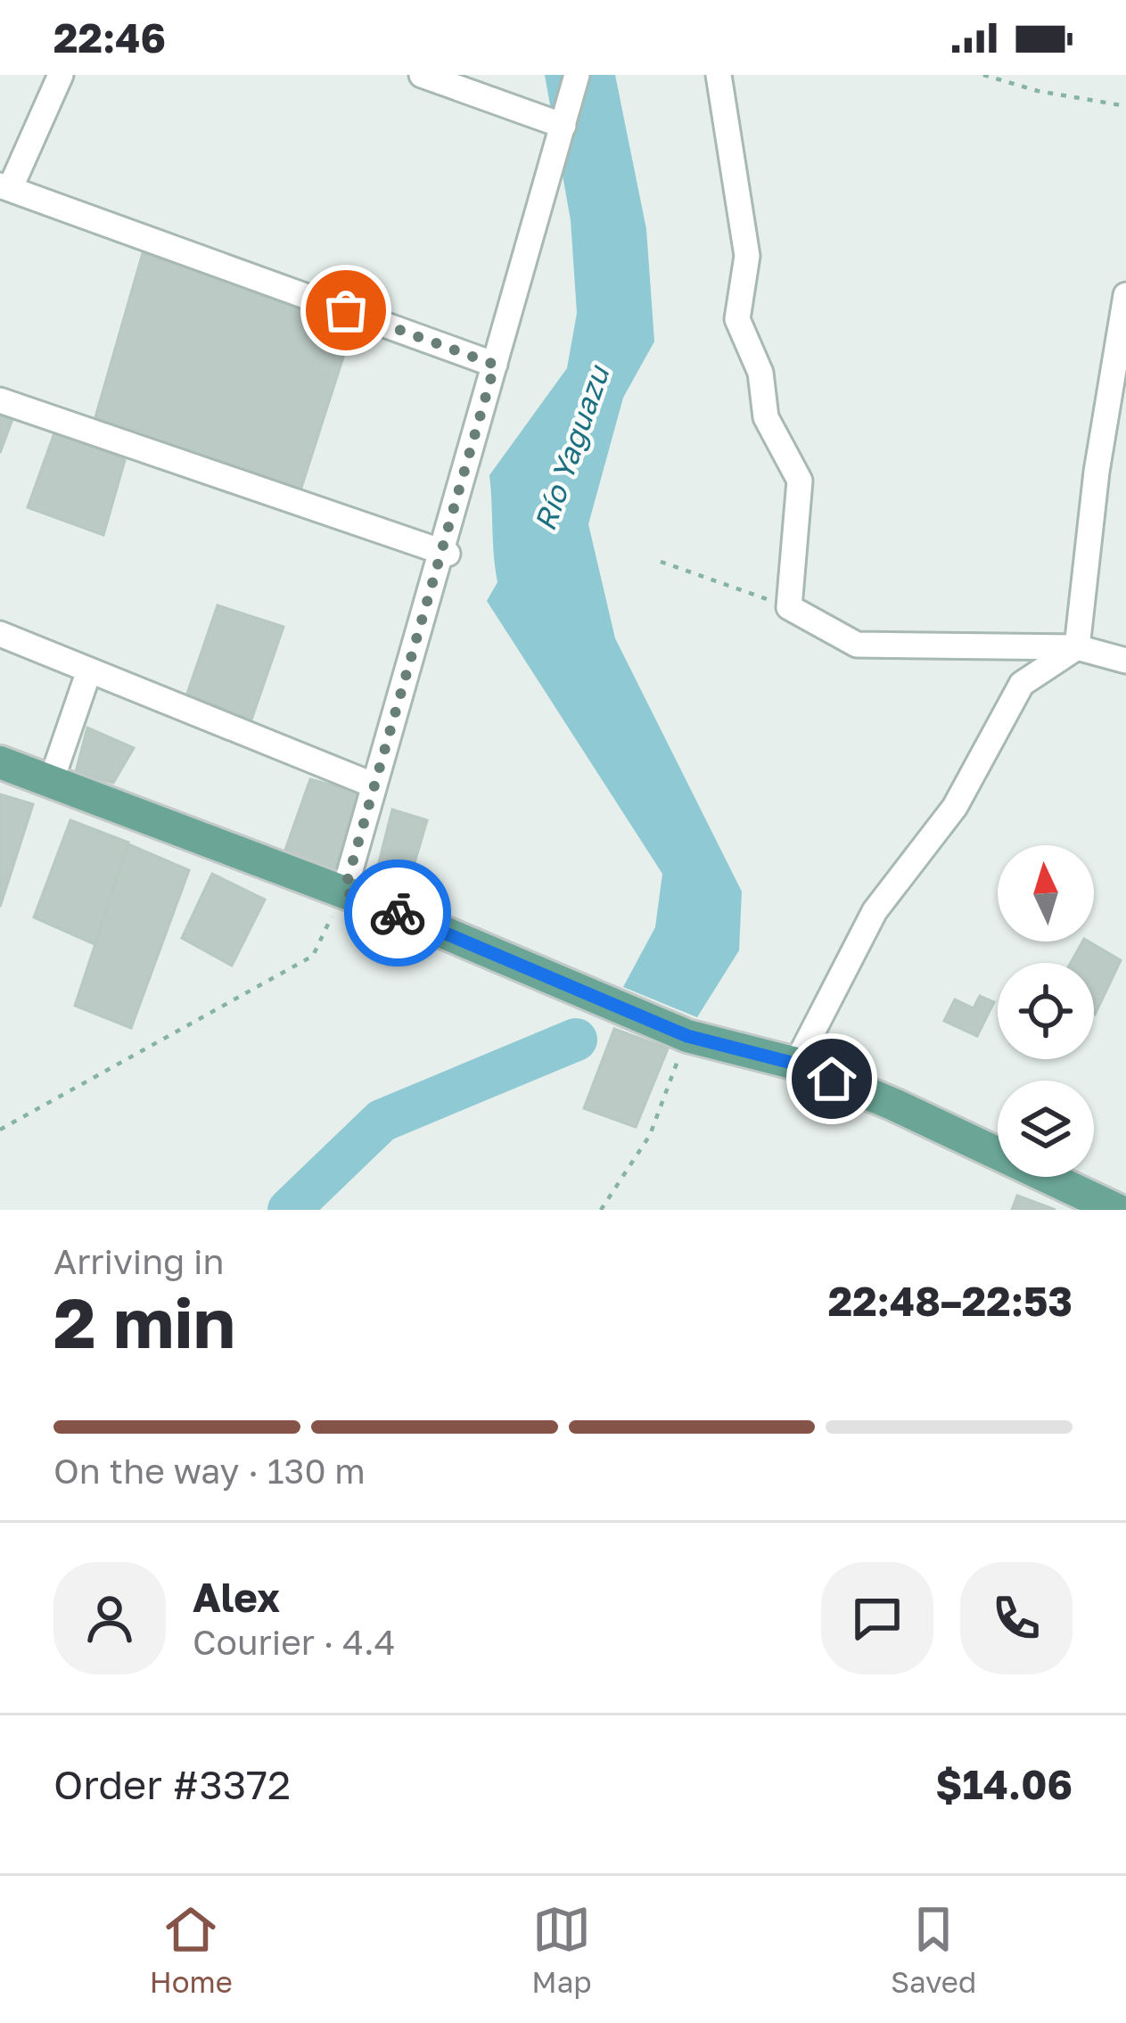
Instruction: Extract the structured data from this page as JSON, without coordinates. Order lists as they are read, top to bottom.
{
  "water": ["Río Yaguazu"],
  "north": "top",
  "page": {
    "status": "22:46",
    "heading": ["2 min", "Arriving in", "22:48–22:53"],
    "panel": [
      "Alex",
      "Courier · 4.4",
      "Order #3372",
      "$14.06"
    ],
    "bar": "On the way · 130 m",
    "tabs": ["Home", "Map", "Saved"]
  }
}
